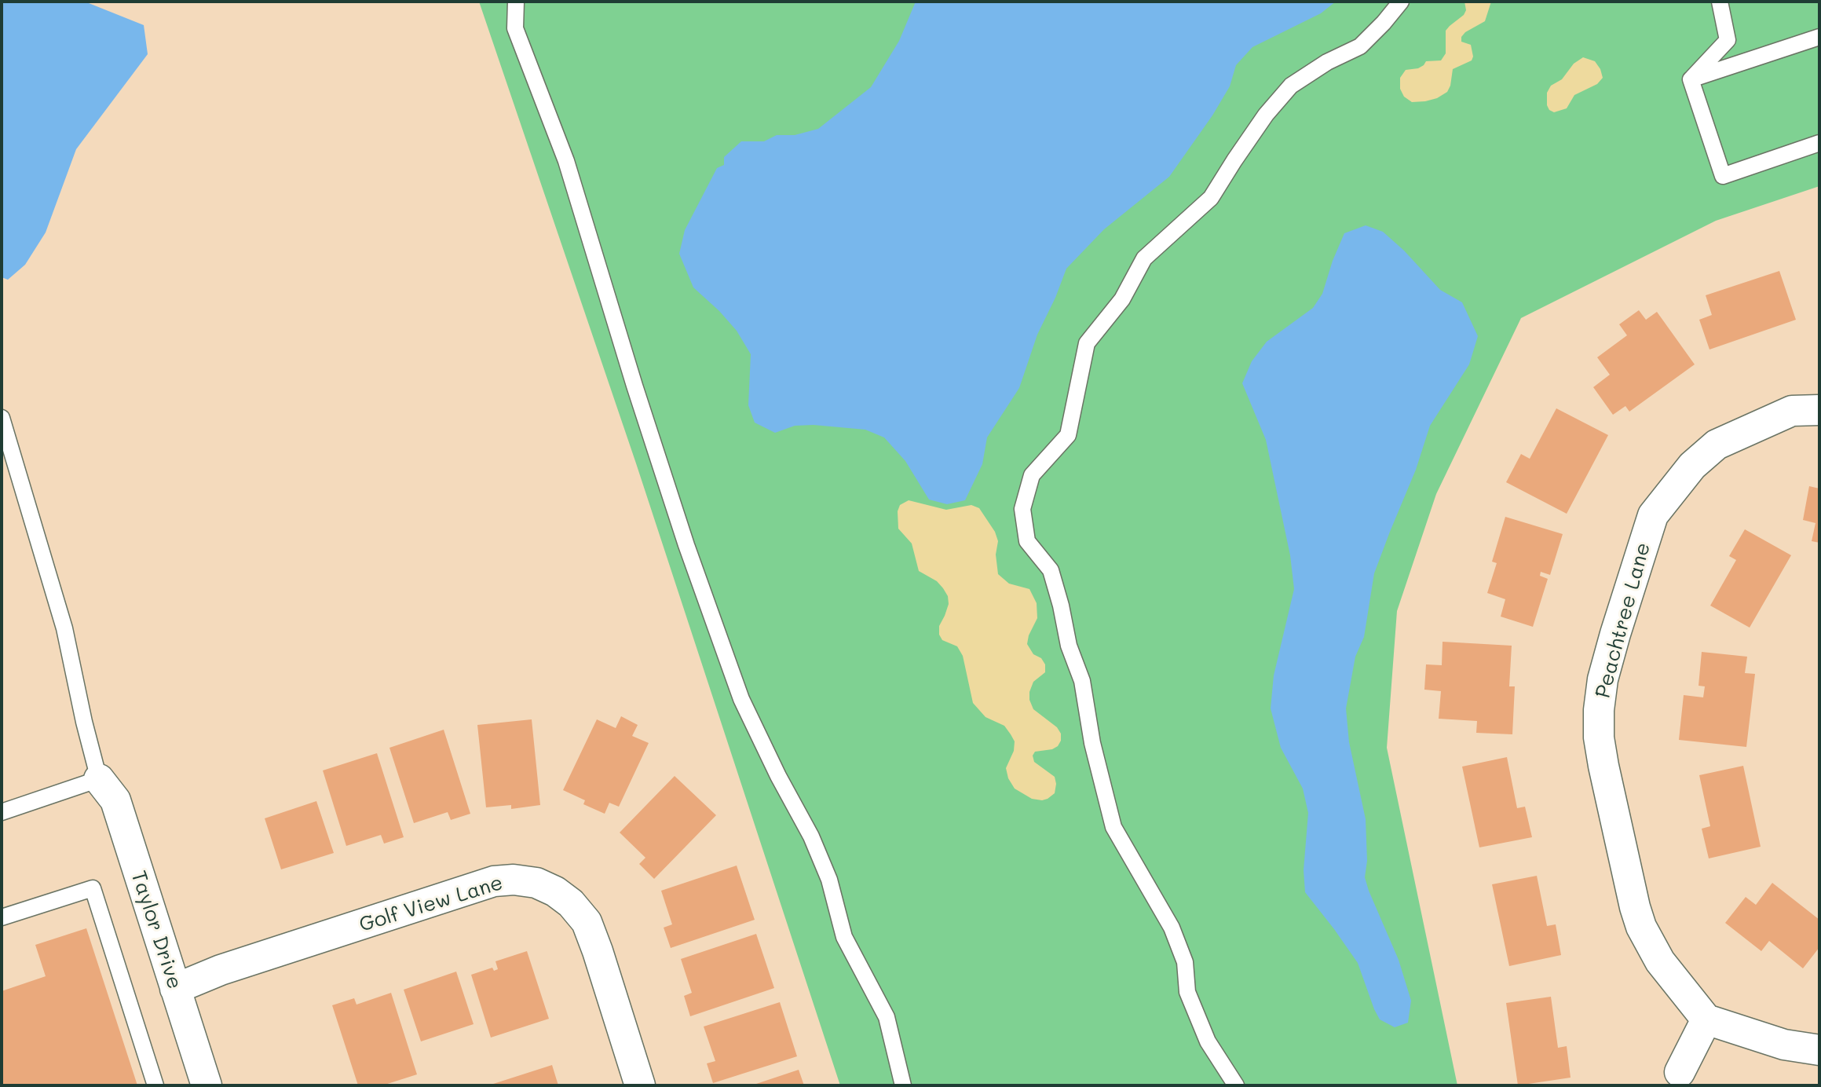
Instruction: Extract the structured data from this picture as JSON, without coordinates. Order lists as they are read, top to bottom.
{
  "streets": {
    "street": ["Peachtree Lane", "Golf View Lane", "Taylor Drive"]
  },
  "crossings": [
    ["Golf View Lane", "Taylor Drive"]
  ]
}
